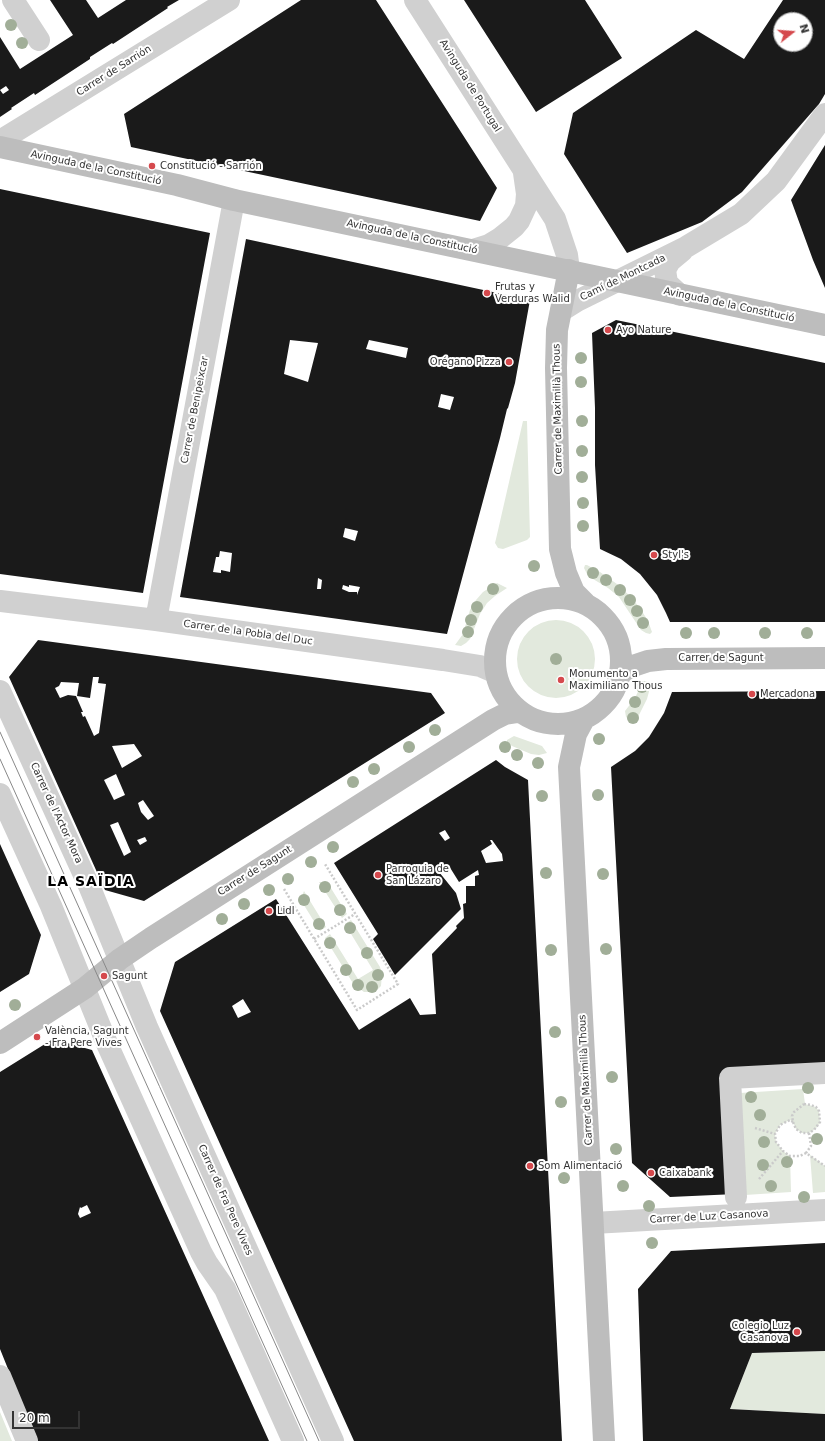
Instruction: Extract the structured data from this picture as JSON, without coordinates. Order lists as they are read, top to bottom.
{
  "streets": {
    "street": [
      "Carrer de Sarrión",
      "Avinguda de Portugal",
      "Avinguda de la Constitució",
      "Camí de Montcada",
      "Carrer de Maximilià Thous",
      "Carrer de Benipeixcar",
      "Carrer de la Pobla del Duc",
      "Carrer de Sagunt",
      "Carrer de l'Actor Mora",
      "Carrer de Fra Pere Vives",
      "Carrer de Luz Casanova"
    ]
  },
  "crossings": [
    ["Avinguda de Portugal", "Avinguda de la Constitució"],
    ["Avinguda de Portugal", "Carrer de Maximilià Thous"],
    ["Avinguda de la Constitució", "Camí de Montcada"],
    ["Avinguda de la Constitució", "Carrer de Maximilià Thous"],
    ["Avinguda de la Constitució", "Carrer de Benipeixcar"],
    ["Camí de Montcada", "Carrer de Maximilià Thous"],
    ["Carrer de Maximilià Thous", "Carrer de la Pobla del Duc"],
    ["Carrer de Maximilià Thous", "Carrer de Sagunt"],
    ["Carrer de Maximilià Thous", "Carrer de Luz Casanova"],
    ["Carrer de Benipeixcar", "Carrer de la Pobla del Duc"],
    ["Carrer de la Pobla del Duc", "Carrer de Sagunt"],
    ["Carrer de Sagunt", "Carrer de l'Actor Mora"],
    ["Carrer de Sagunt", "Carrer de Fra Pere Vives"],
    ["Carrer de l'Actor Mora", "Carrer de Fra Pere Vives"]
  ],
  "districts": ["LA SAÏDIA"],
  "places": [
    "Constitució - Sarrión",
    "Frutas y Verduras Walid",
    "Ayo Nature",
    "Orégano Pizza",
    "Styl's",
    "Monumento a Maximiliano Thous",
    "Mercadona",
    "Parroquia de San Lázaro",
    "Lidl",
    "Sagunt",
    "València, Sagunt - Fra Pere Vives",
    "Som Alimentació",
    "Caixabank",
    "Colegio Luz Casanova"
  ],
  "scale_bar": "20 m",
  "north": "right"
}
